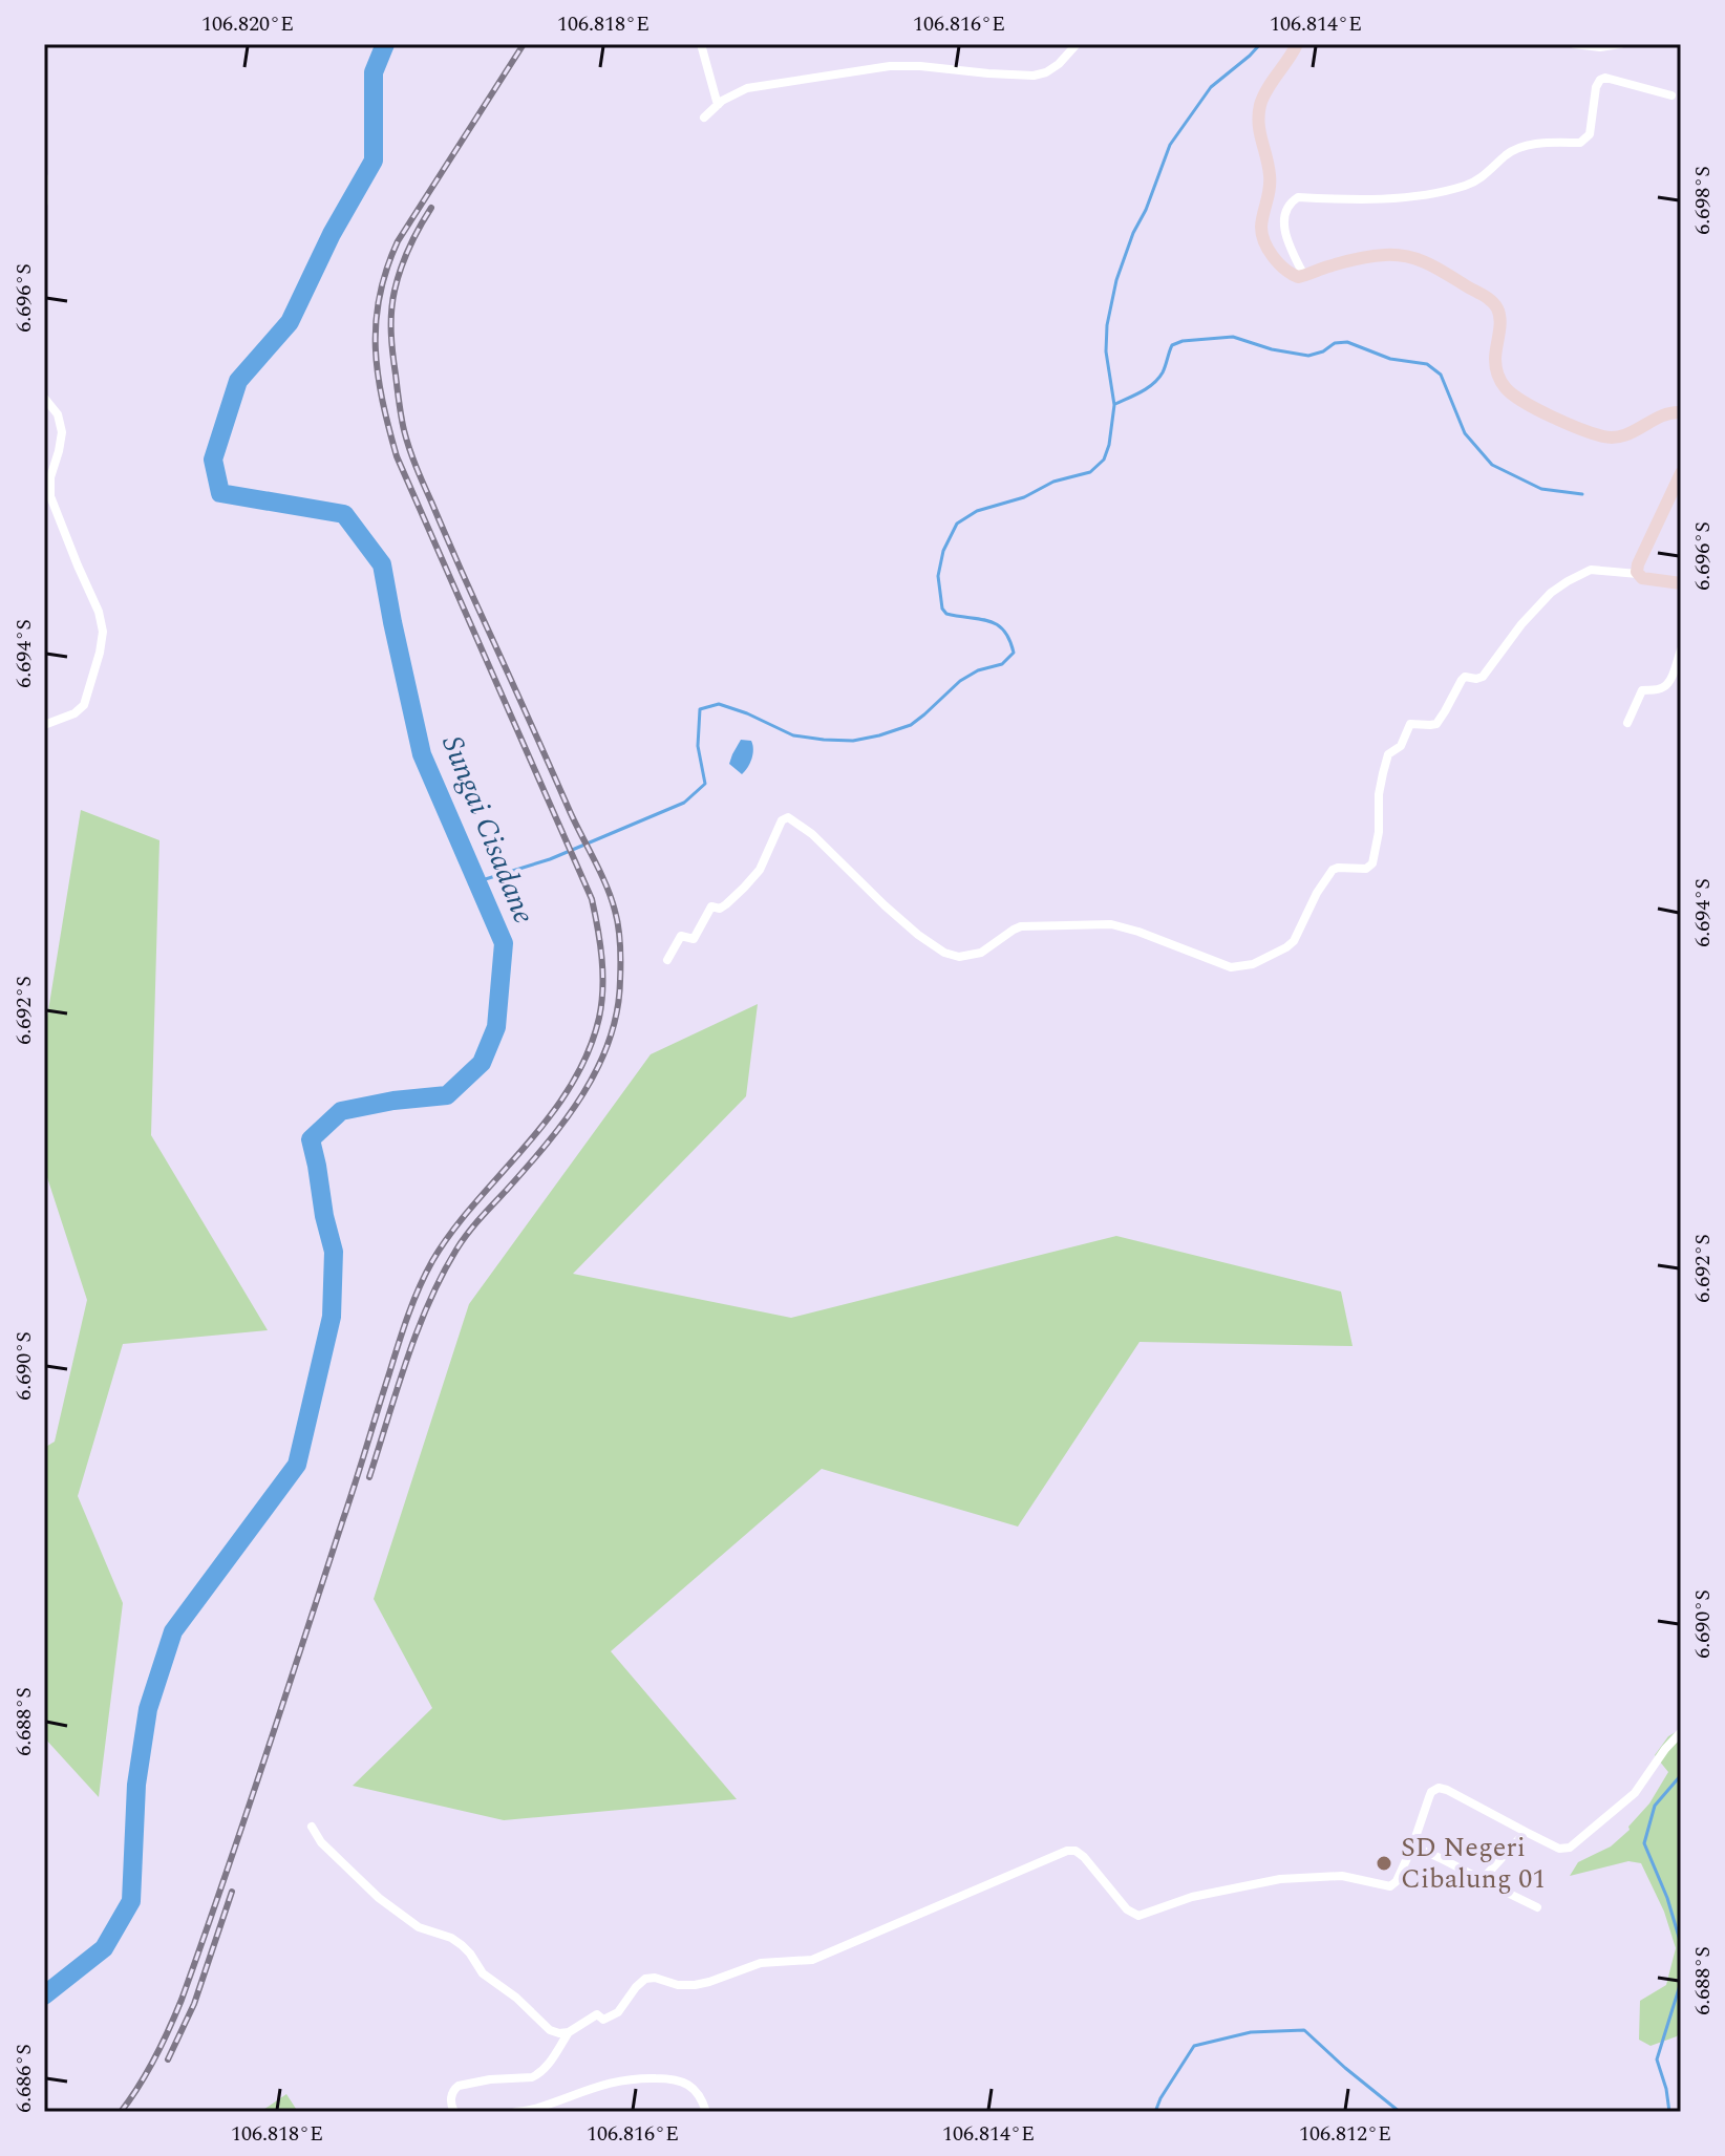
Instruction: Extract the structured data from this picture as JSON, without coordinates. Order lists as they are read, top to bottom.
{
  "water": ["Sungai Cisadane"],
  "places": ["SD Negeri Cibalung 01"],
  "coordinates": [
    "106.820°E",
    "106.818°E",
    "106.816°E",
    "106.814°E",
    "6.698°S",
    "6.696°S",
    "6.694°S",
    "6.692°S",
    "6.690°S",
    "6.688°S",
    "6.686°S",
    "106.812°E"
  ]
}
